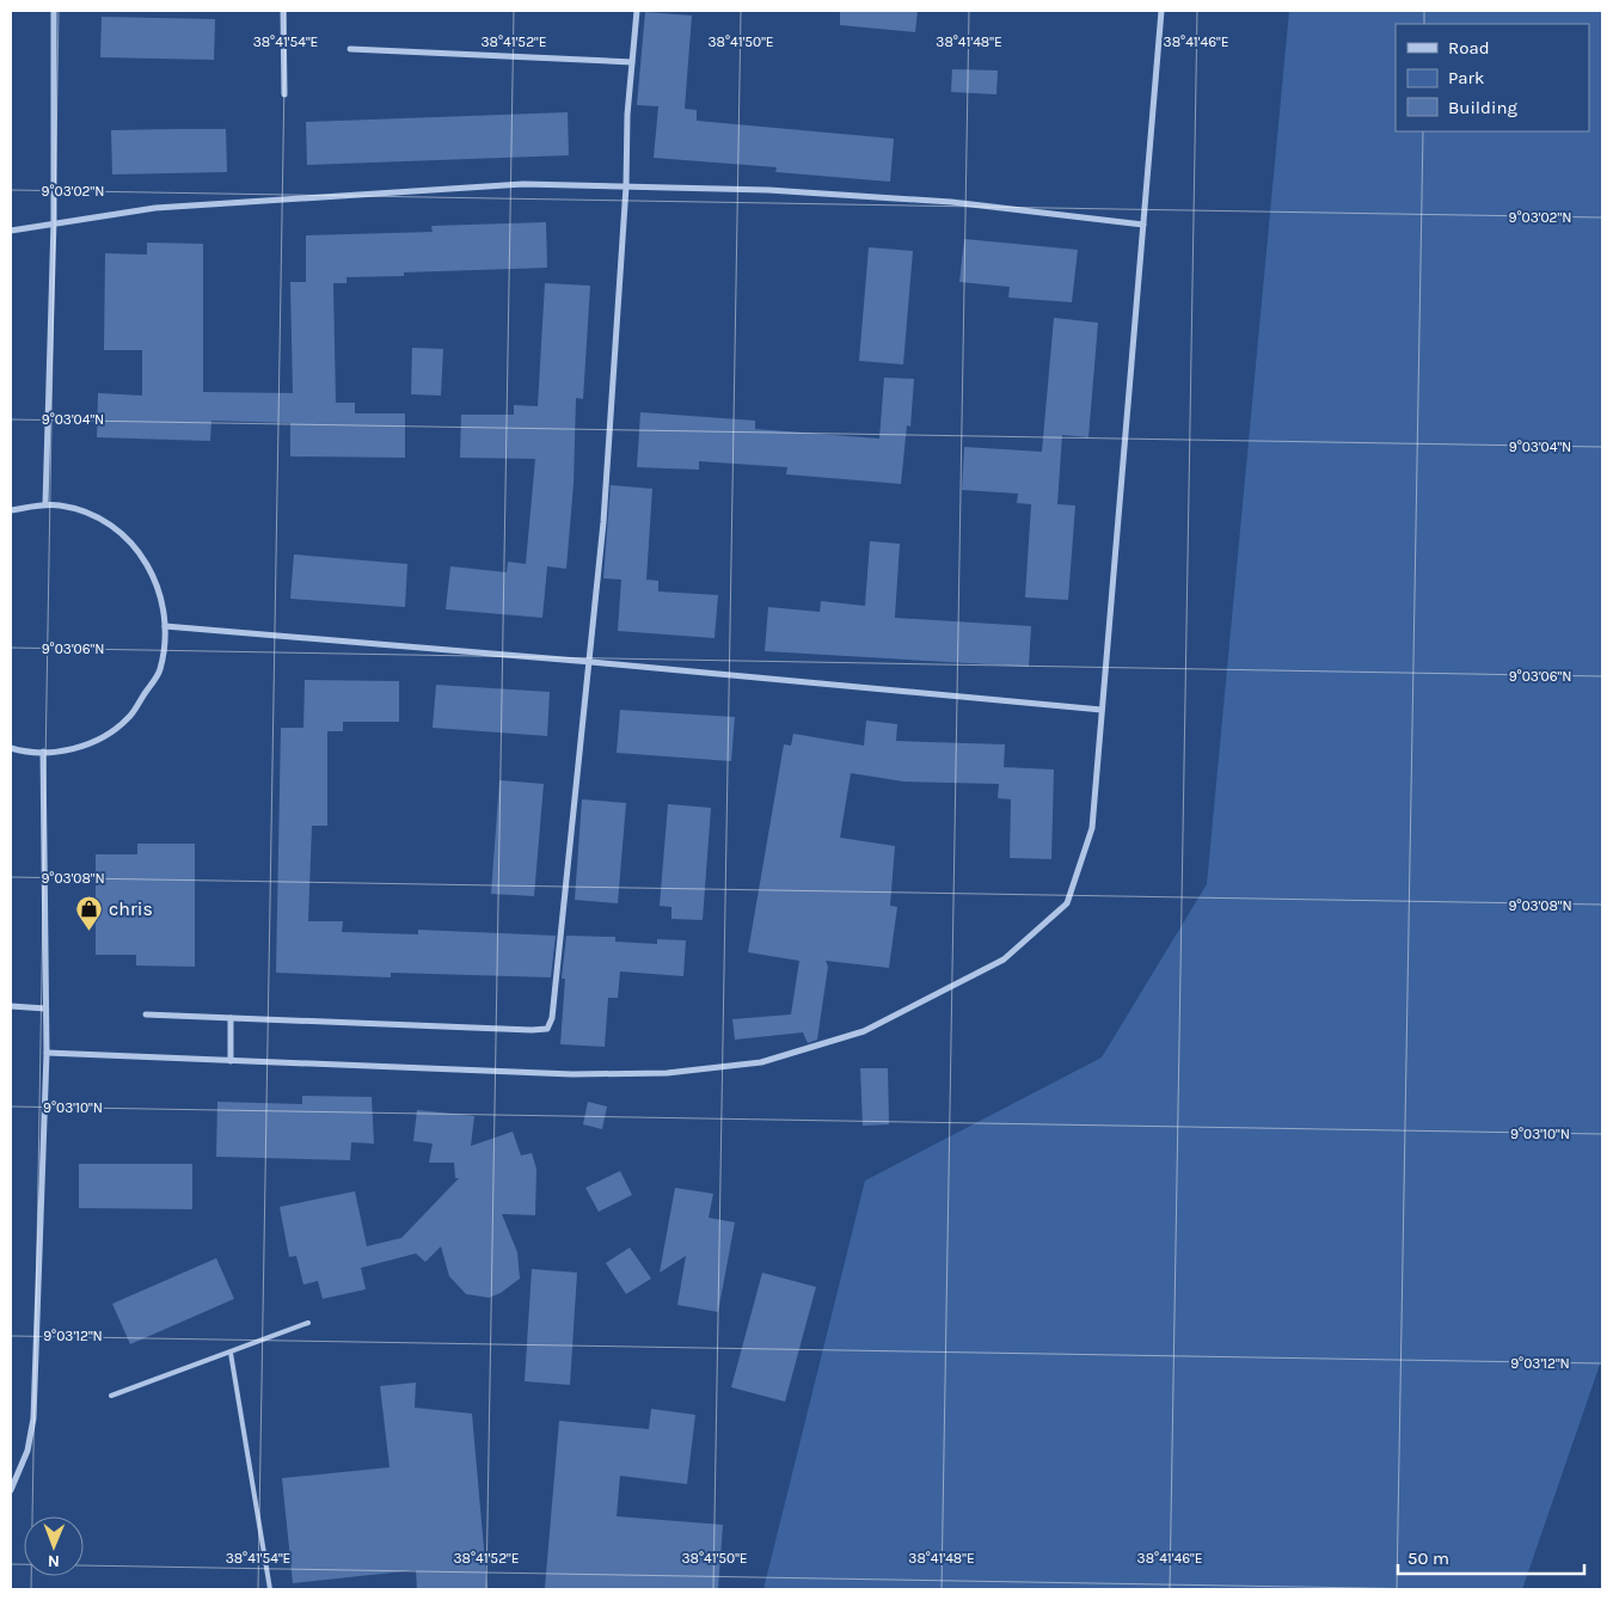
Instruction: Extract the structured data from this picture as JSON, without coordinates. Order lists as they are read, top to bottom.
{
  "places": {
    "shop": ["chris"]
  },
  "legend": ["Road", "Park", "Building"],
  "scale_bar": "50 m",
  "north": "bottom",
  "coordinates": [
    "38°41'54\"E",
    "38°41'52\"E",
    "38°41'50\"E",
    "38°41'48\"E",
    "38°41'46\"E",
    "9°03'02\"N",
    "9°03'04\"N",
    "9°03'06\"N",
    "9°03'08\"N",
    "9°03'10\"N",
    "9°03'12\"N"
  ]
}
